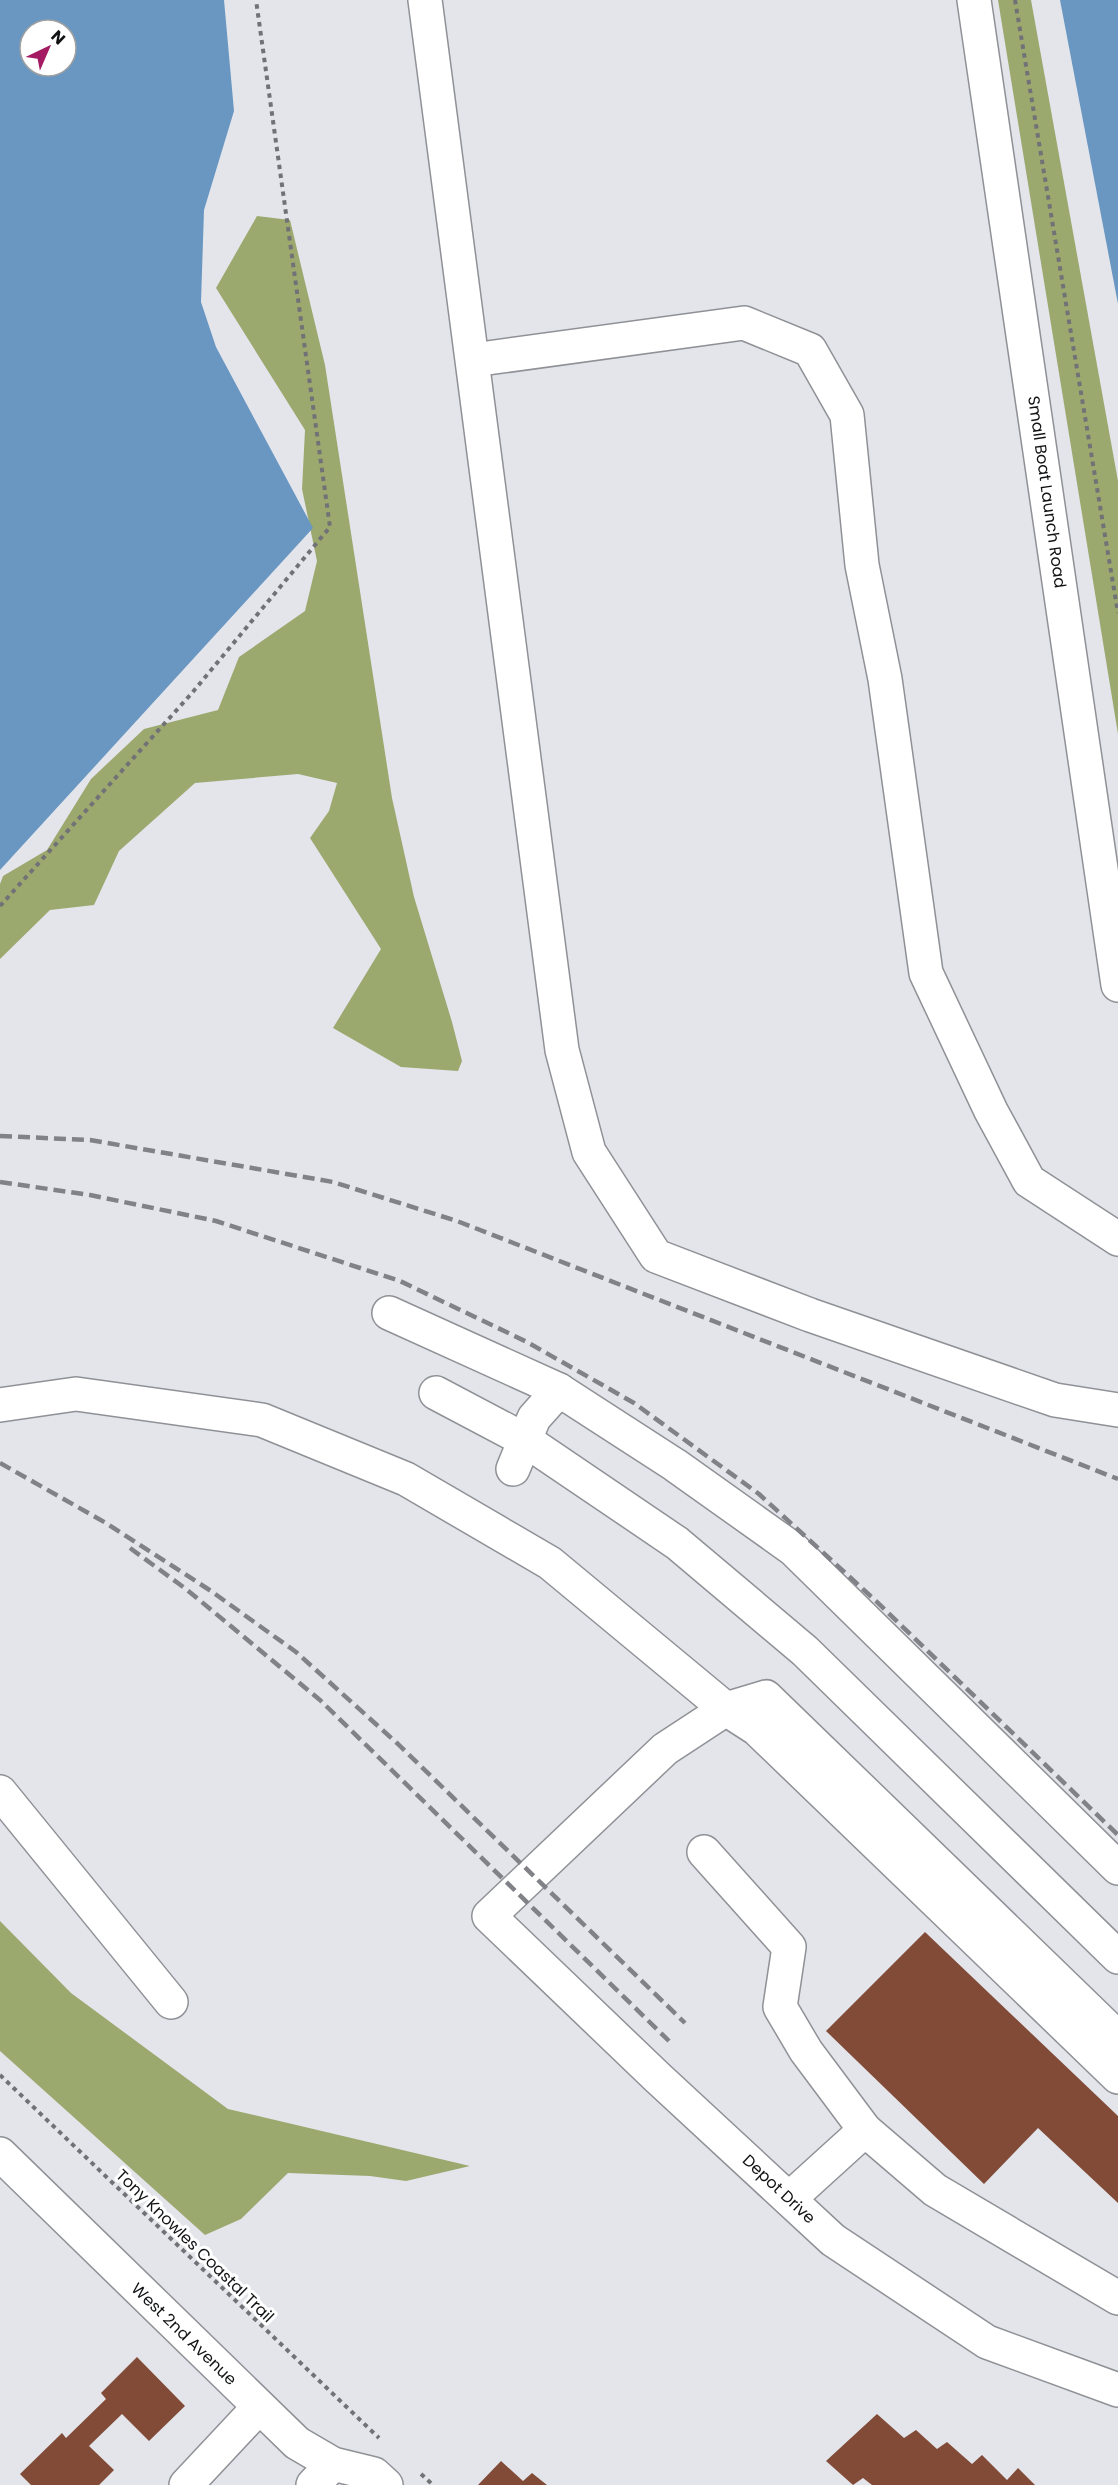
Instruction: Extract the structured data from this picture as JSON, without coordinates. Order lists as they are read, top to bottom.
{
  "streets": {
    "street": ["Small Boat Launch Road", "Depot Drive", "West 2nd Avenue"],
    "path": ["Tony Knowles Coastal Trail"]
  },
  "north": "top right"
}
